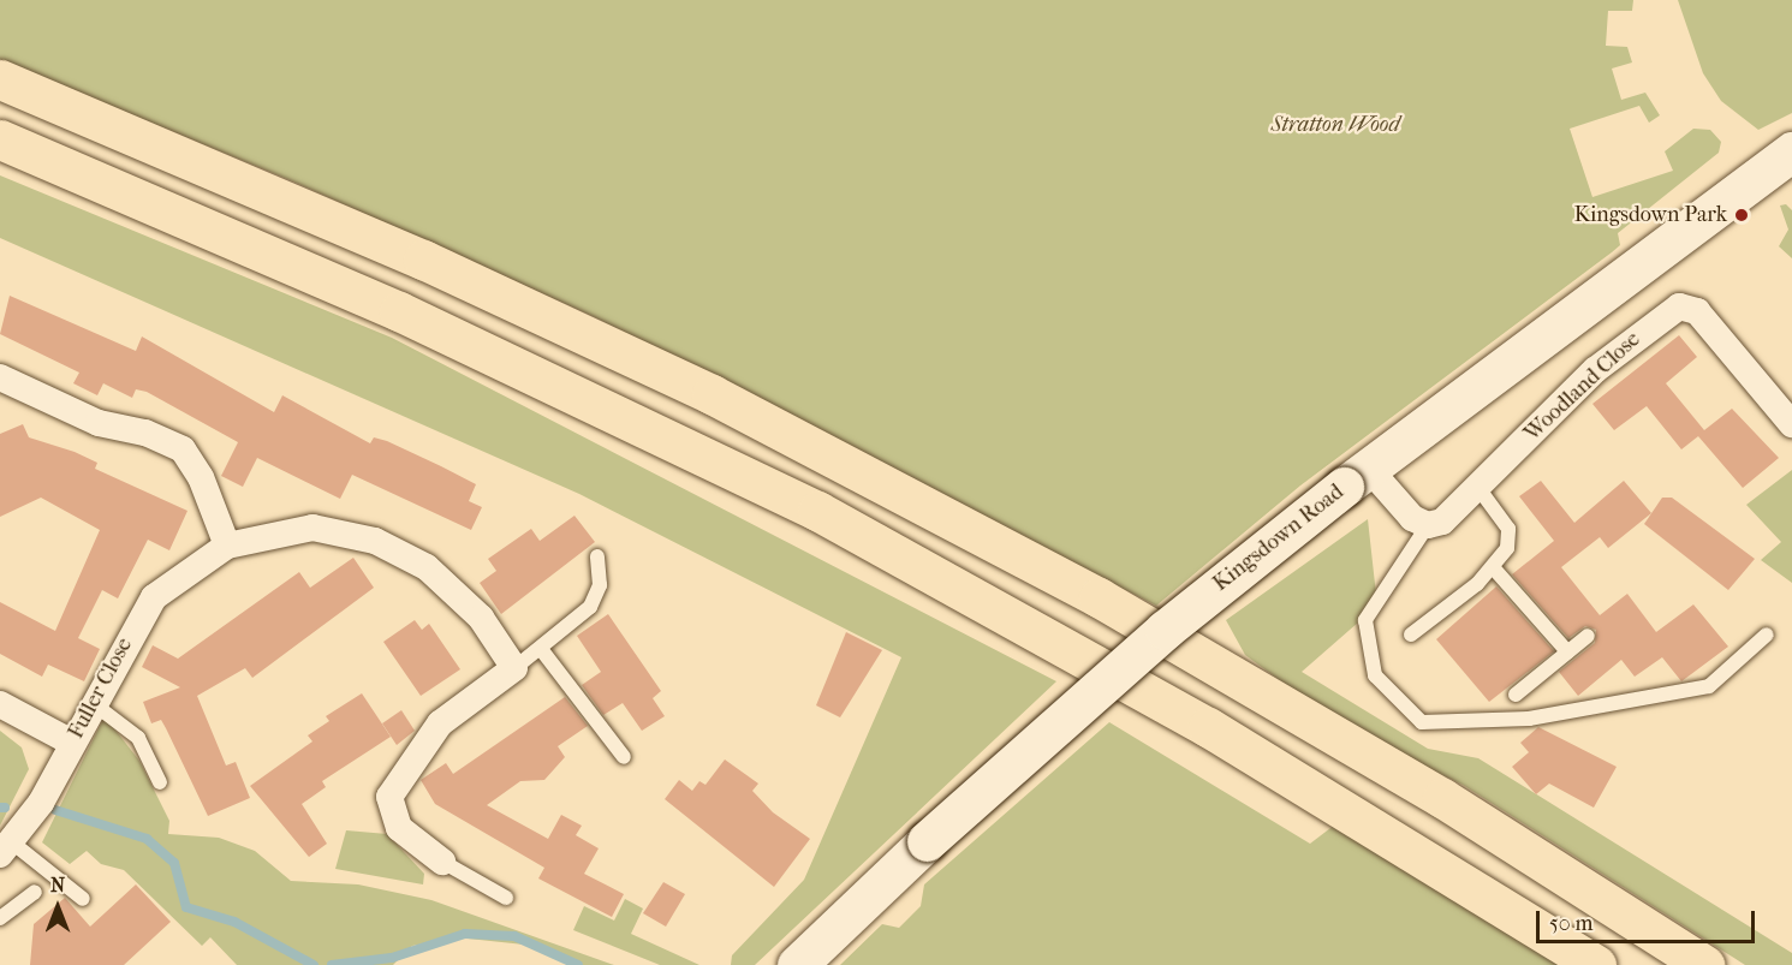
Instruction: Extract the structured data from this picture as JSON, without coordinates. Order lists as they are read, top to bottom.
{
  "streets": {
    "main road": ["Kingsdown Road"],
    "street": ["Woodland Close", "Fuller Close"]
  },
  "parks": ["Stratton Wood"],
  "places": ["Kingsdown Park"],
  "scale_bar": "50 m",
  "north": "top"
}
